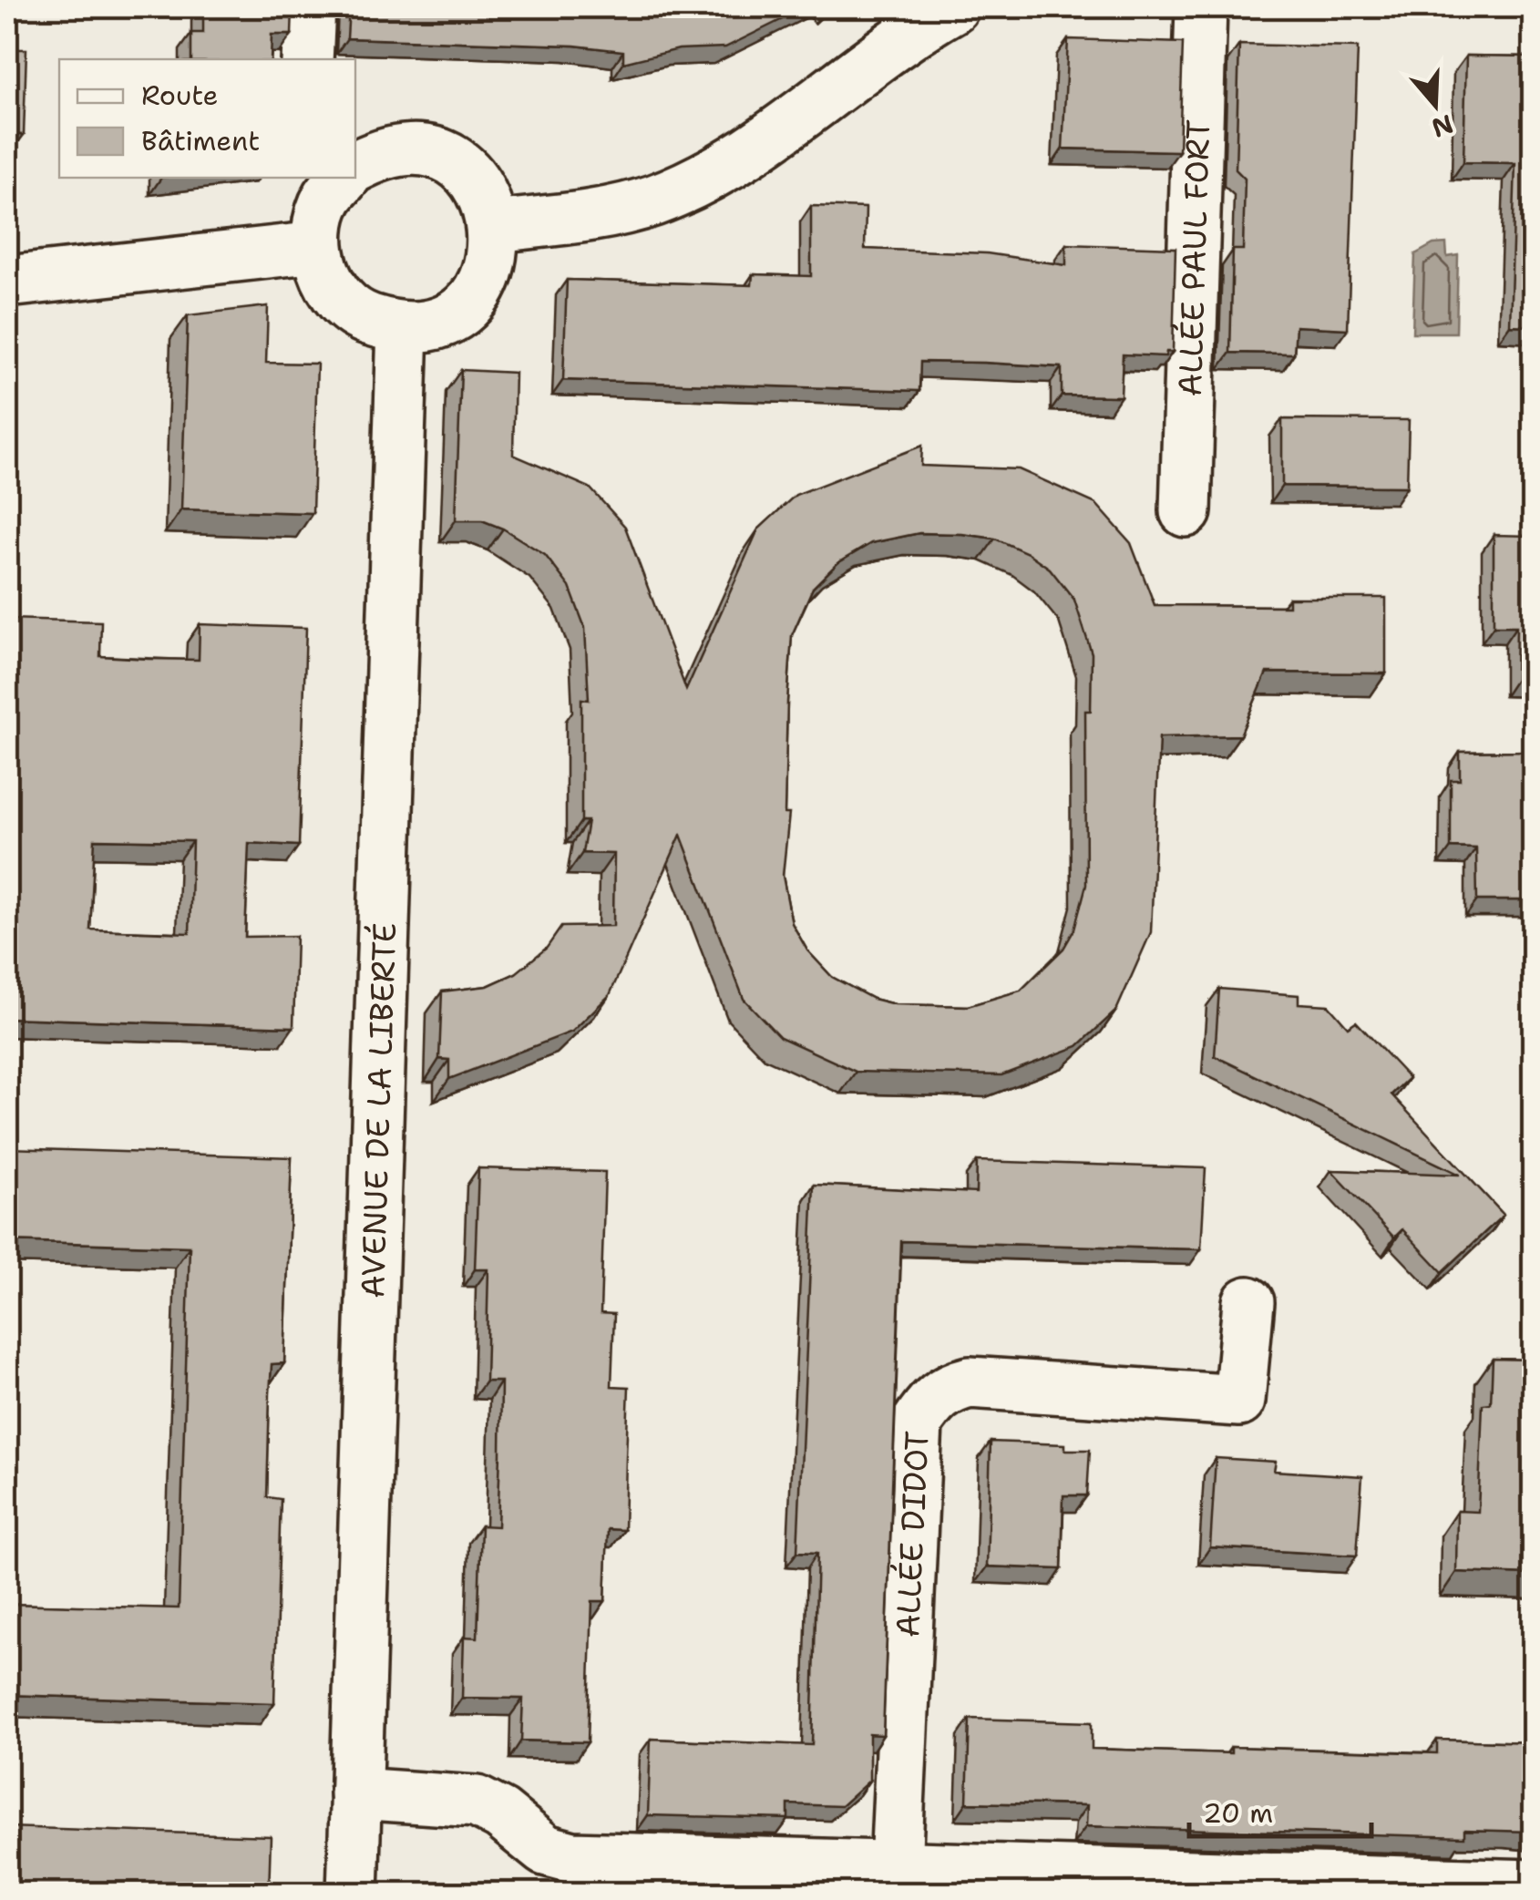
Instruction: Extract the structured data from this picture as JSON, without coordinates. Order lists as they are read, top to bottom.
{
  "streets": {
    "street": ["ALLÉE PAUL FORT", "AVENUE DE LA LIBERTÉ", "ALLÉE DIDOT"]
  },
  "legend": ["Route", "Bâtiment"],
  "scale_bar": "20 m",
  "north": "bottom"
}
